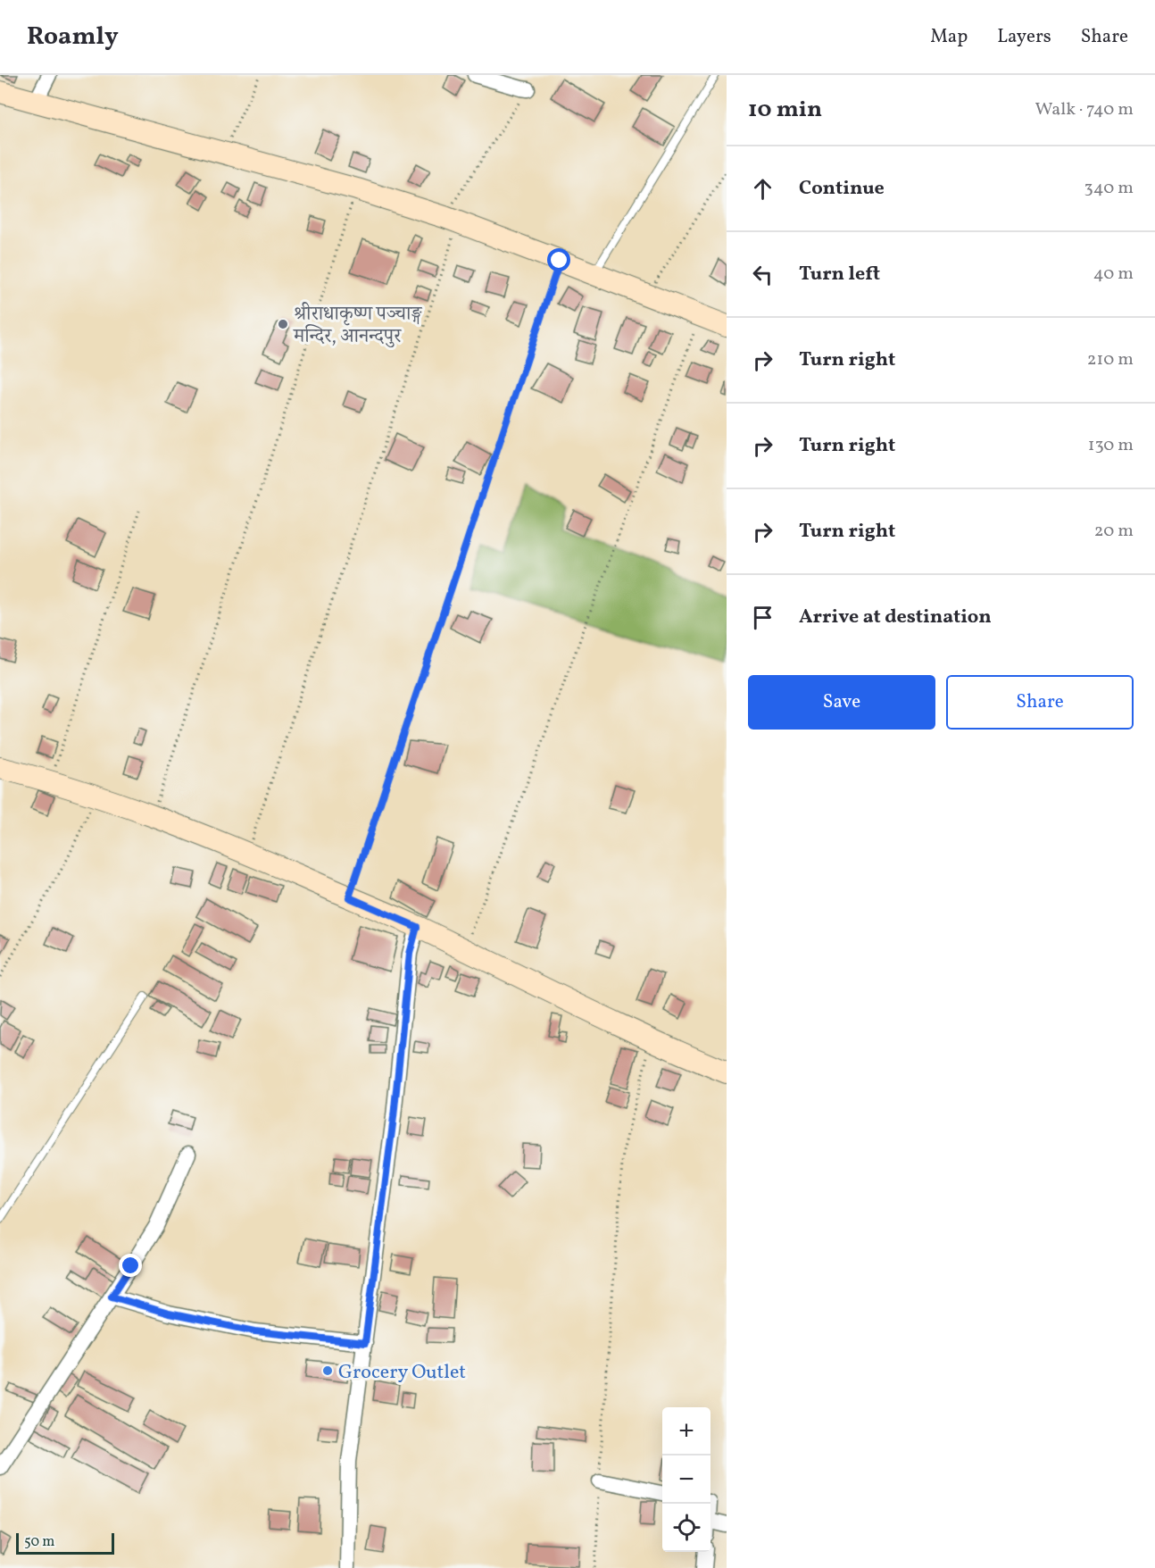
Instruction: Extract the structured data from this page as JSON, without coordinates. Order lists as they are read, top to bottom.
{
  "places": ["श्रीराधाकृष्ण पञ्चाङ्ग मन्दिर, आनन्दपुर", "Grocery Outlet"],
  "scale_bar": "50 m",
  "page": {
    "header": "Roamly",
    "nav": ["Map", "Layers", "Share"],
    "heading": ["10 min", "Walk · 740 m"],
    "list": [
      ["Continue", "340 m"],
      ["Turn left", "40 m"],
      ["Turn right", "210 m"],
      ["Turn right", "130 m"],
      ["Turn right", "20 m"],
      "Arrive at destination"
    ],
    "buttons": ["Save", "Share"],
    "map_buttons": ["+", "−"],
    "scale": "50 m"
  }
}
